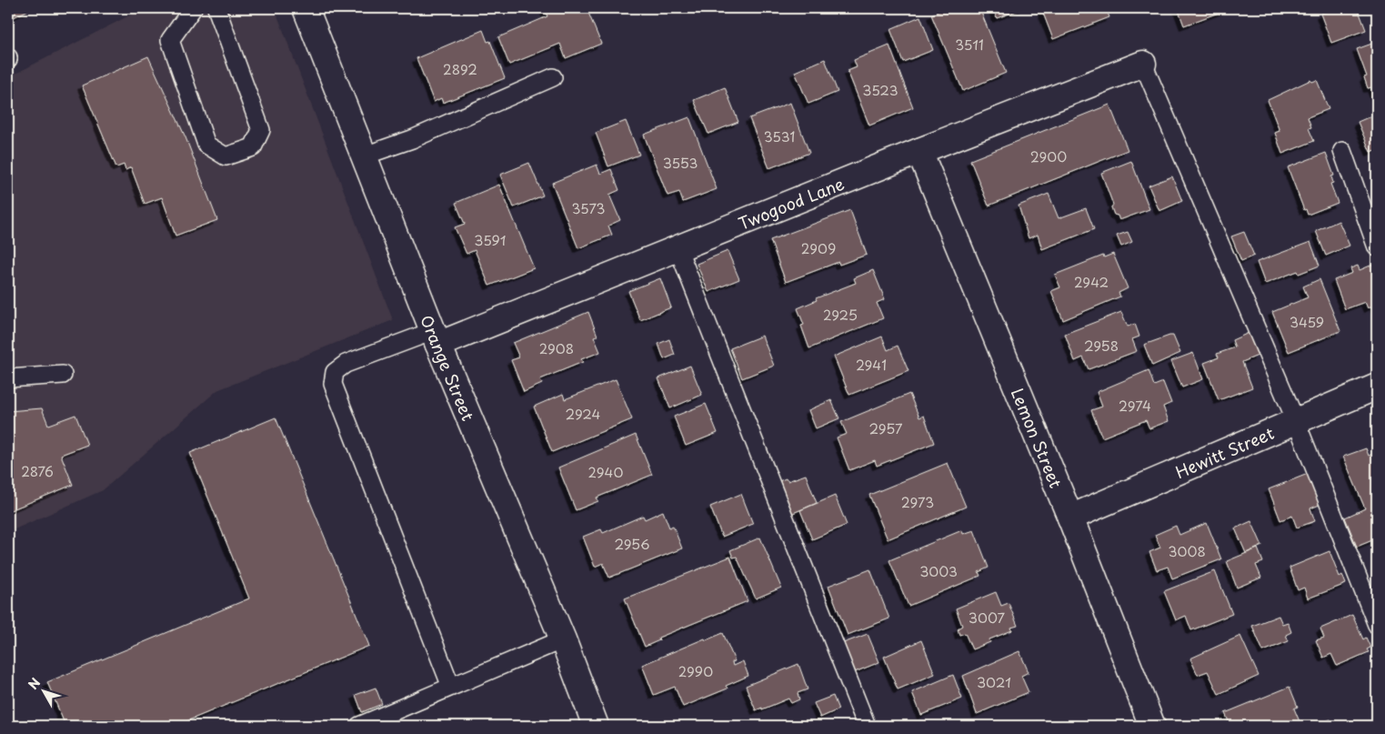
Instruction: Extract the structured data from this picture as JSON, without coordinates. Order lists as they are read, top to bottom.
{
  "streets": {
    "street": [
      "Twogood Lane",
      "Orange Street",
      "Lemon Street",
      "Hewitt Street"
    ]
  },
  "crossings": [
    ["Twogood Lane", "Orange Street"],
    ["Twogood Lane", "Lemon Street"],
    ["Lemon Street", "Hewitt Street"]
  ],
  "house_numbers": [
    "3511",
    "2892",
    "3523",
    "3531",
    "2900",
    "3553",
    "3573",
    "3591",
    "2909",
    "2942",
    "2925",
    "3459",
    "2958",
    "2908",
    "2941",
    "2974",
    "2924",
    "2957",
    "2876",
    "2940",
    "2973",
    "2956",
    "3008",
    "3003",
    "3007",
    "2990",
    "3021"
  ],
  "north": "top left"
}
